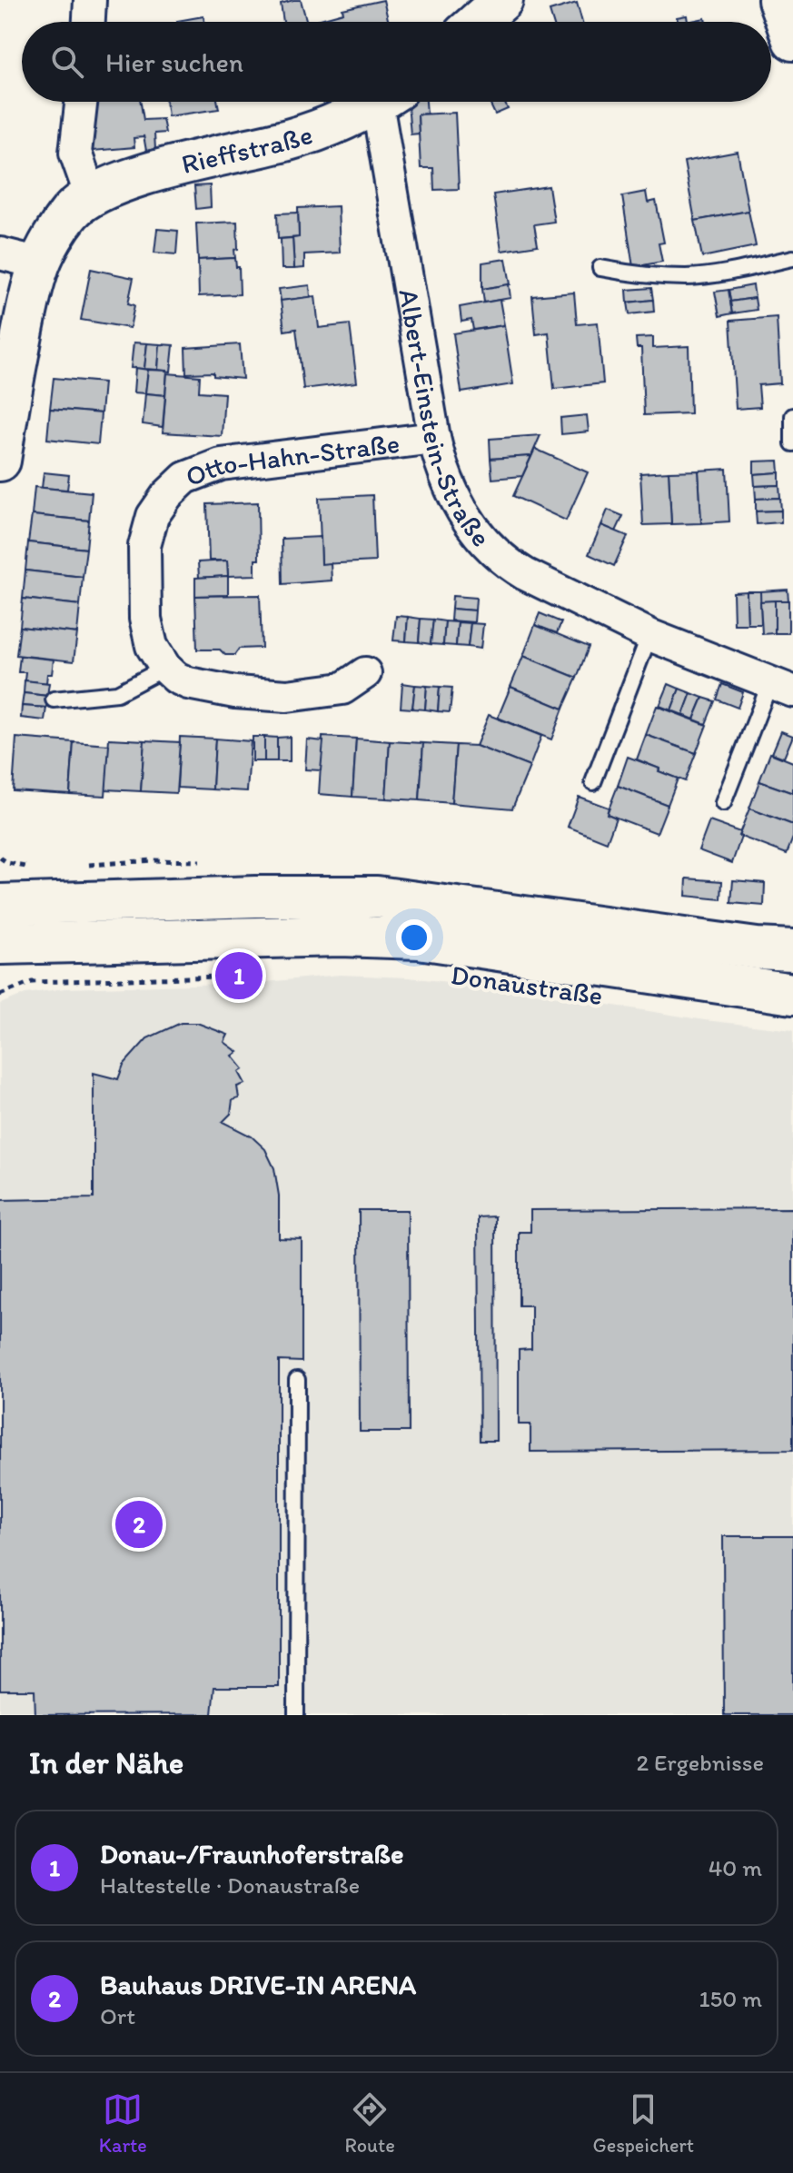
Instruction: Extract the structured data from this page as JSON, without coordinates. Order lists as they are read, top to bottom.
{
  "streets": {
    "street": [
      "Rieffstraße",
      "Albert-Einstein-Straße",
      "Otto-Hahn-Straße",
      "Donaustraße"
    ]
  },
  "crossings": [
    ["Albert-Einstein-Straße", "Otto-Hahn-Straße"]
  ],
  "page": {
    "search": "Hier suchen",
    "pins": ["1", "2"],
    "heading": ["In der Nähe", "2 Ergebnisse"],
    "list": [
      {
        "mark": "1",
        "name": "Donau-/Fraunhoferstraße",
        "note": "Haltestelle · Donaustraße",
        "value": "40 m"
      },
      {
        "mark": "2",
        "name": "Bauhaus DRIVE-IN ARENA",
        "note": "Ort",
        "value": "150 m"
      }
    ],
    "nav": ["Karte", "Route", "Gespeichert"]
  }
}
